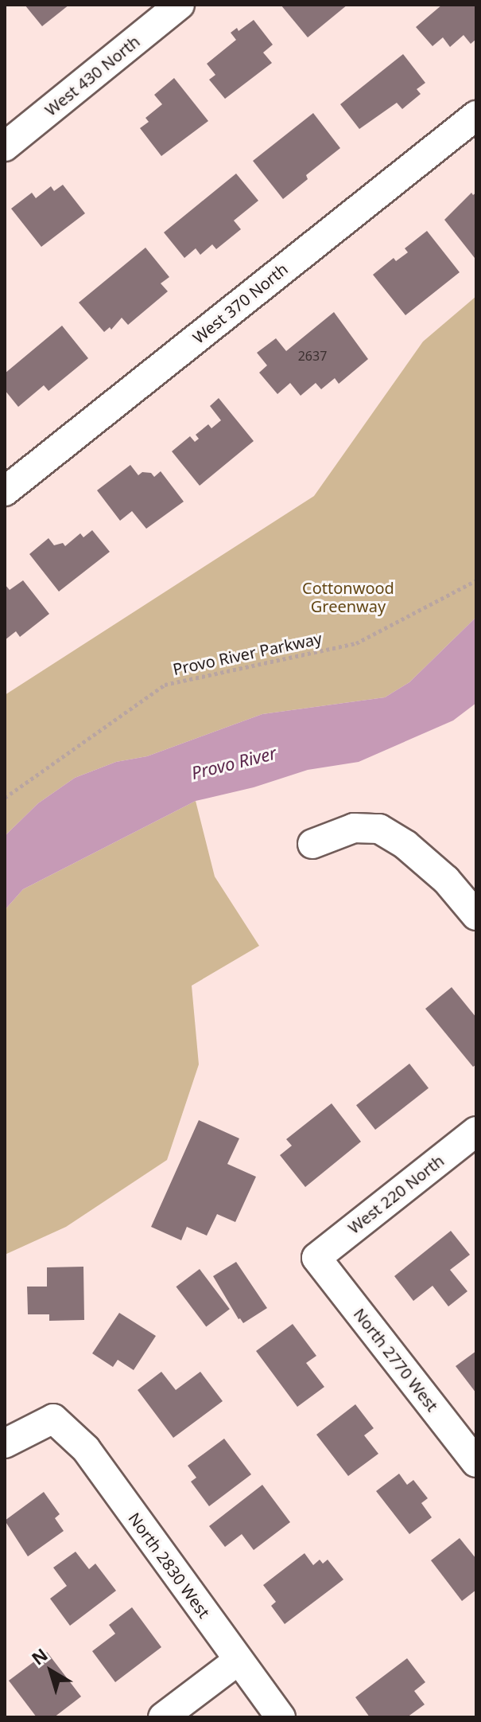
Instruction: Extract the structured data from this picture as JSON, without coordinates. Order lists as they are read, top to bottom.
{
  "streets": {
    "street": [
      "West 430 North",
      "West 370 North",
      "West 220 North",
      "North 2770 West",
      "North 2830 West"
    ],
    "path": ["Provo River Parkway"]
  },
  "crossings": [
    ["West 220 North", "North 2770 West"]
  ],
  "water": ["Provo River"],
  "parks": ["Cottonwood Greenway"],
  "house_numbers": ["2637"],
  "north": "top left"
}
